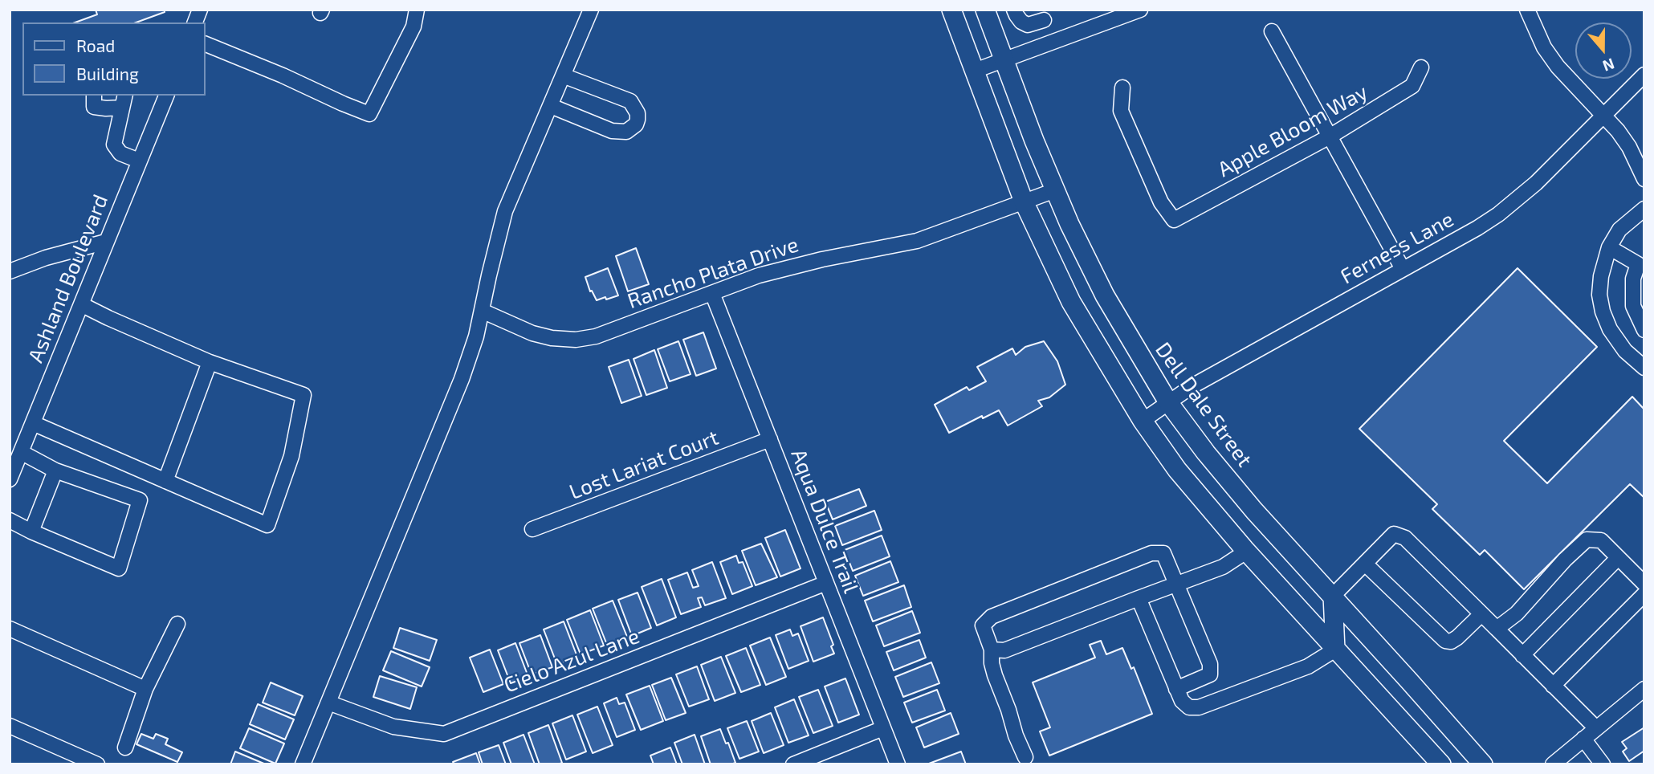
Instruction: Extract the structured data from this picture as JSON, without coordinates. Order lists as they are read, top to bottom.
{
  "streets": {
    "main road": ["Dell Dale Street"],
    "street": [
      "Apple Bloom Way",
      "Ferness Lane",
      "Rancho Plata Drive",
      "Ashland Boulevard",
      "Lost Lariat Court",
      "Aqua Dulce Trail",
      "Cielo Azul Lane"
    ]
  },
  "crossings": [
    ["Ferness Lane", "Dell Dale Street"],
    ["Rancho Plata Drive", "Dell Dale Street"],
    ["Rancho Plata Drive", "Aqua Dulce Trail"],
    ["Lost Lariat Court", "Aqua Dulce Trail"],
    ["Aqua Dulce Trail", "Cielo Azul Lane"]
  ],
  "legend": ["Road", "Building"],
  "north": "bottom"
}
